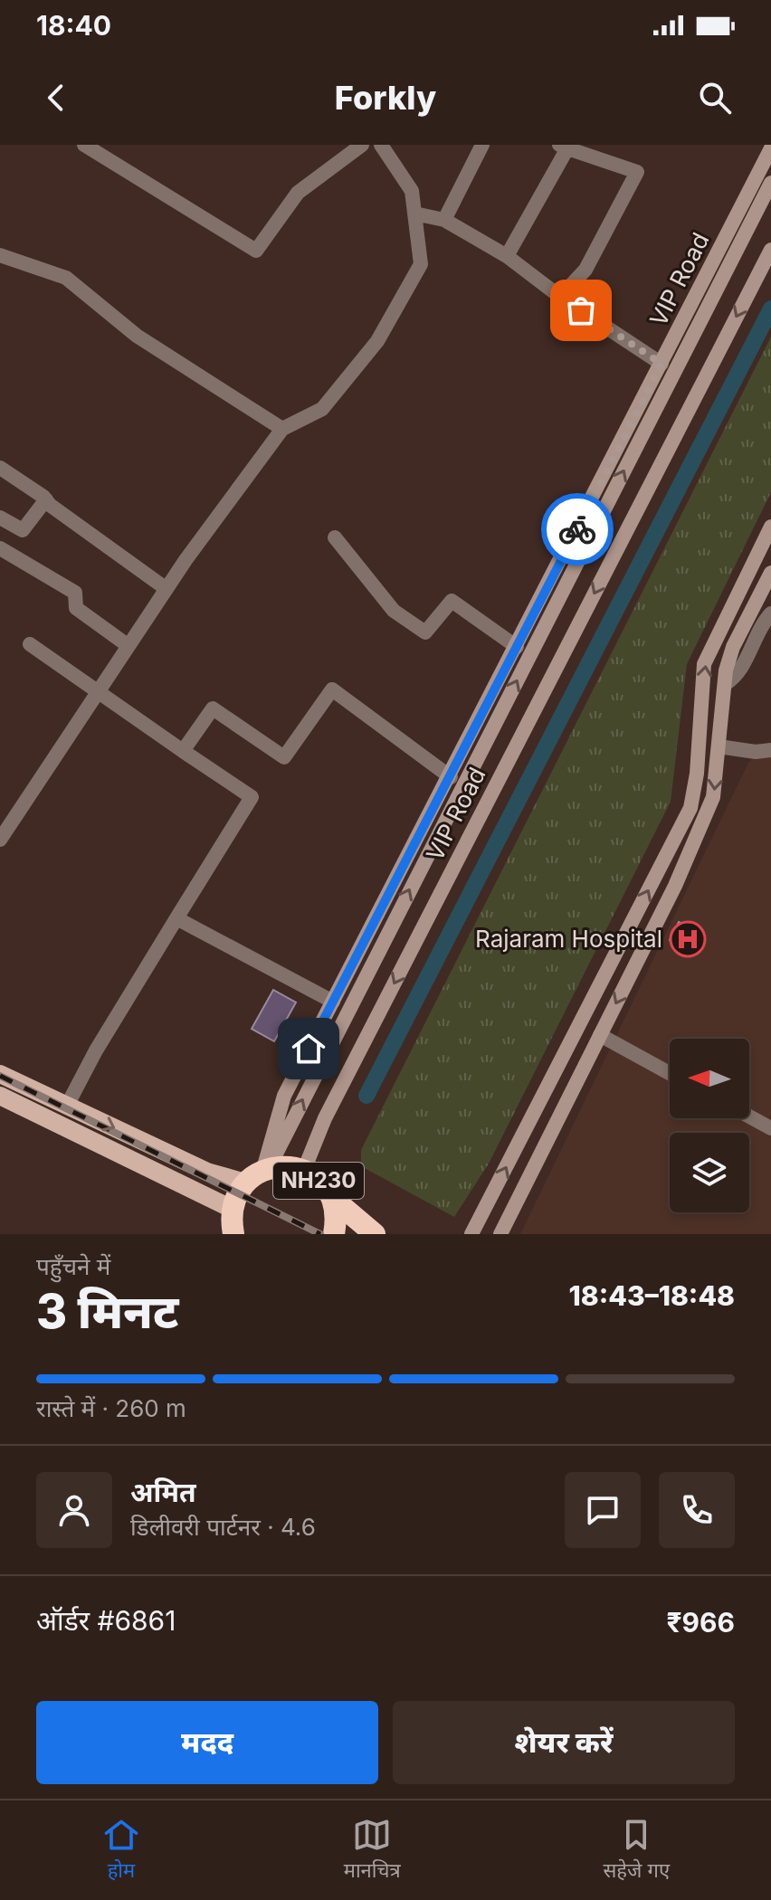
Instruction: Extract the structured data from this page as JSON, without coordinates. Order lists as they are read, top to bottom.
{
  "streets": {
    "highway": ["NH230"],
    "street": ["VIP Road"]
  },
  "crossings": [
    ["VIP Road", "NH230"]
  ],
  "places": {
    "hospital": ["Rajaram Hospital"]
  },
  "north": "left",
  "page": {
    "status": "18:40",
    "header": "Forkly",
    "heading": ["3 मिनट", "पहुँचने में", "18:43–18:48"],
    "panel": [
      "अमित",
      "डिलीवरी पार्टनर · 4.6",
      "ऑर्डर #6861",
      "₹966"
    ],
    "bar": "रास्ते में · 260 m",
    "buttons": ["मदद", "शेयर करें"],
    "tabs": ["होम", "मानचित्र", "सहेजे गए"]
  }
}
